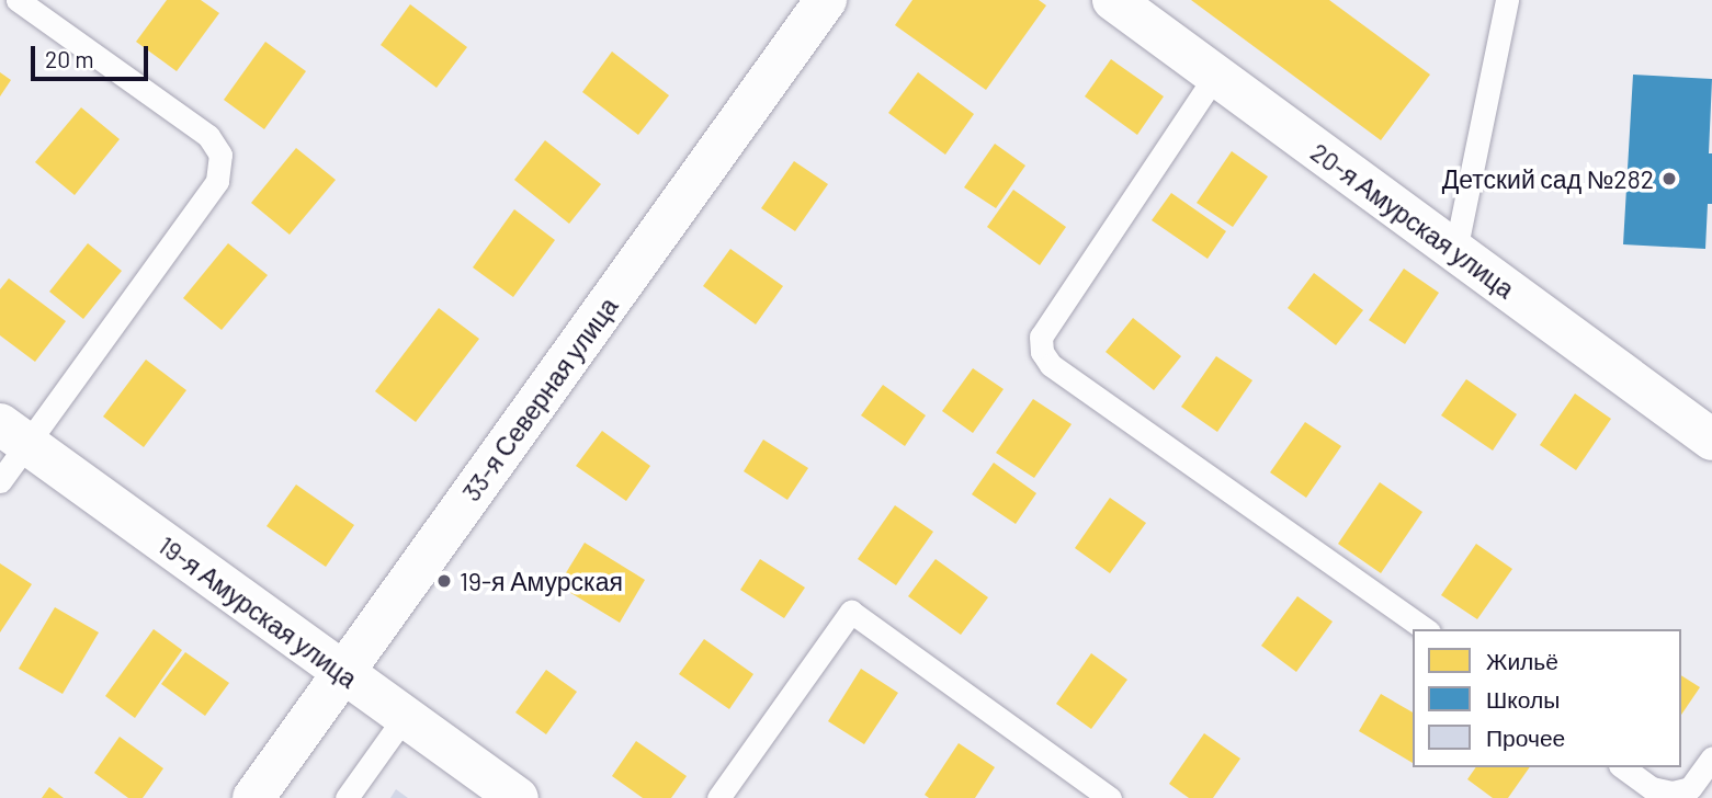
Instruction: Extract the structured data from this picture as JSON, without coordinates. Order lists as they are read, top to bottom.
{
  "streets": {
    "street": ["20-я Амурская улица", "33-я Северная улица", "19-я Амурская улица"]
  },
  "crossings": [
    ["33-я Северная улица", "19-я Амурская улица"]
  ],
  "places": ["Детский сад №282", "19-я Амурская"],
  "legend": ["Жильё", "Школы", "Прочее"],
  "scale_bar": "20 m"
}
